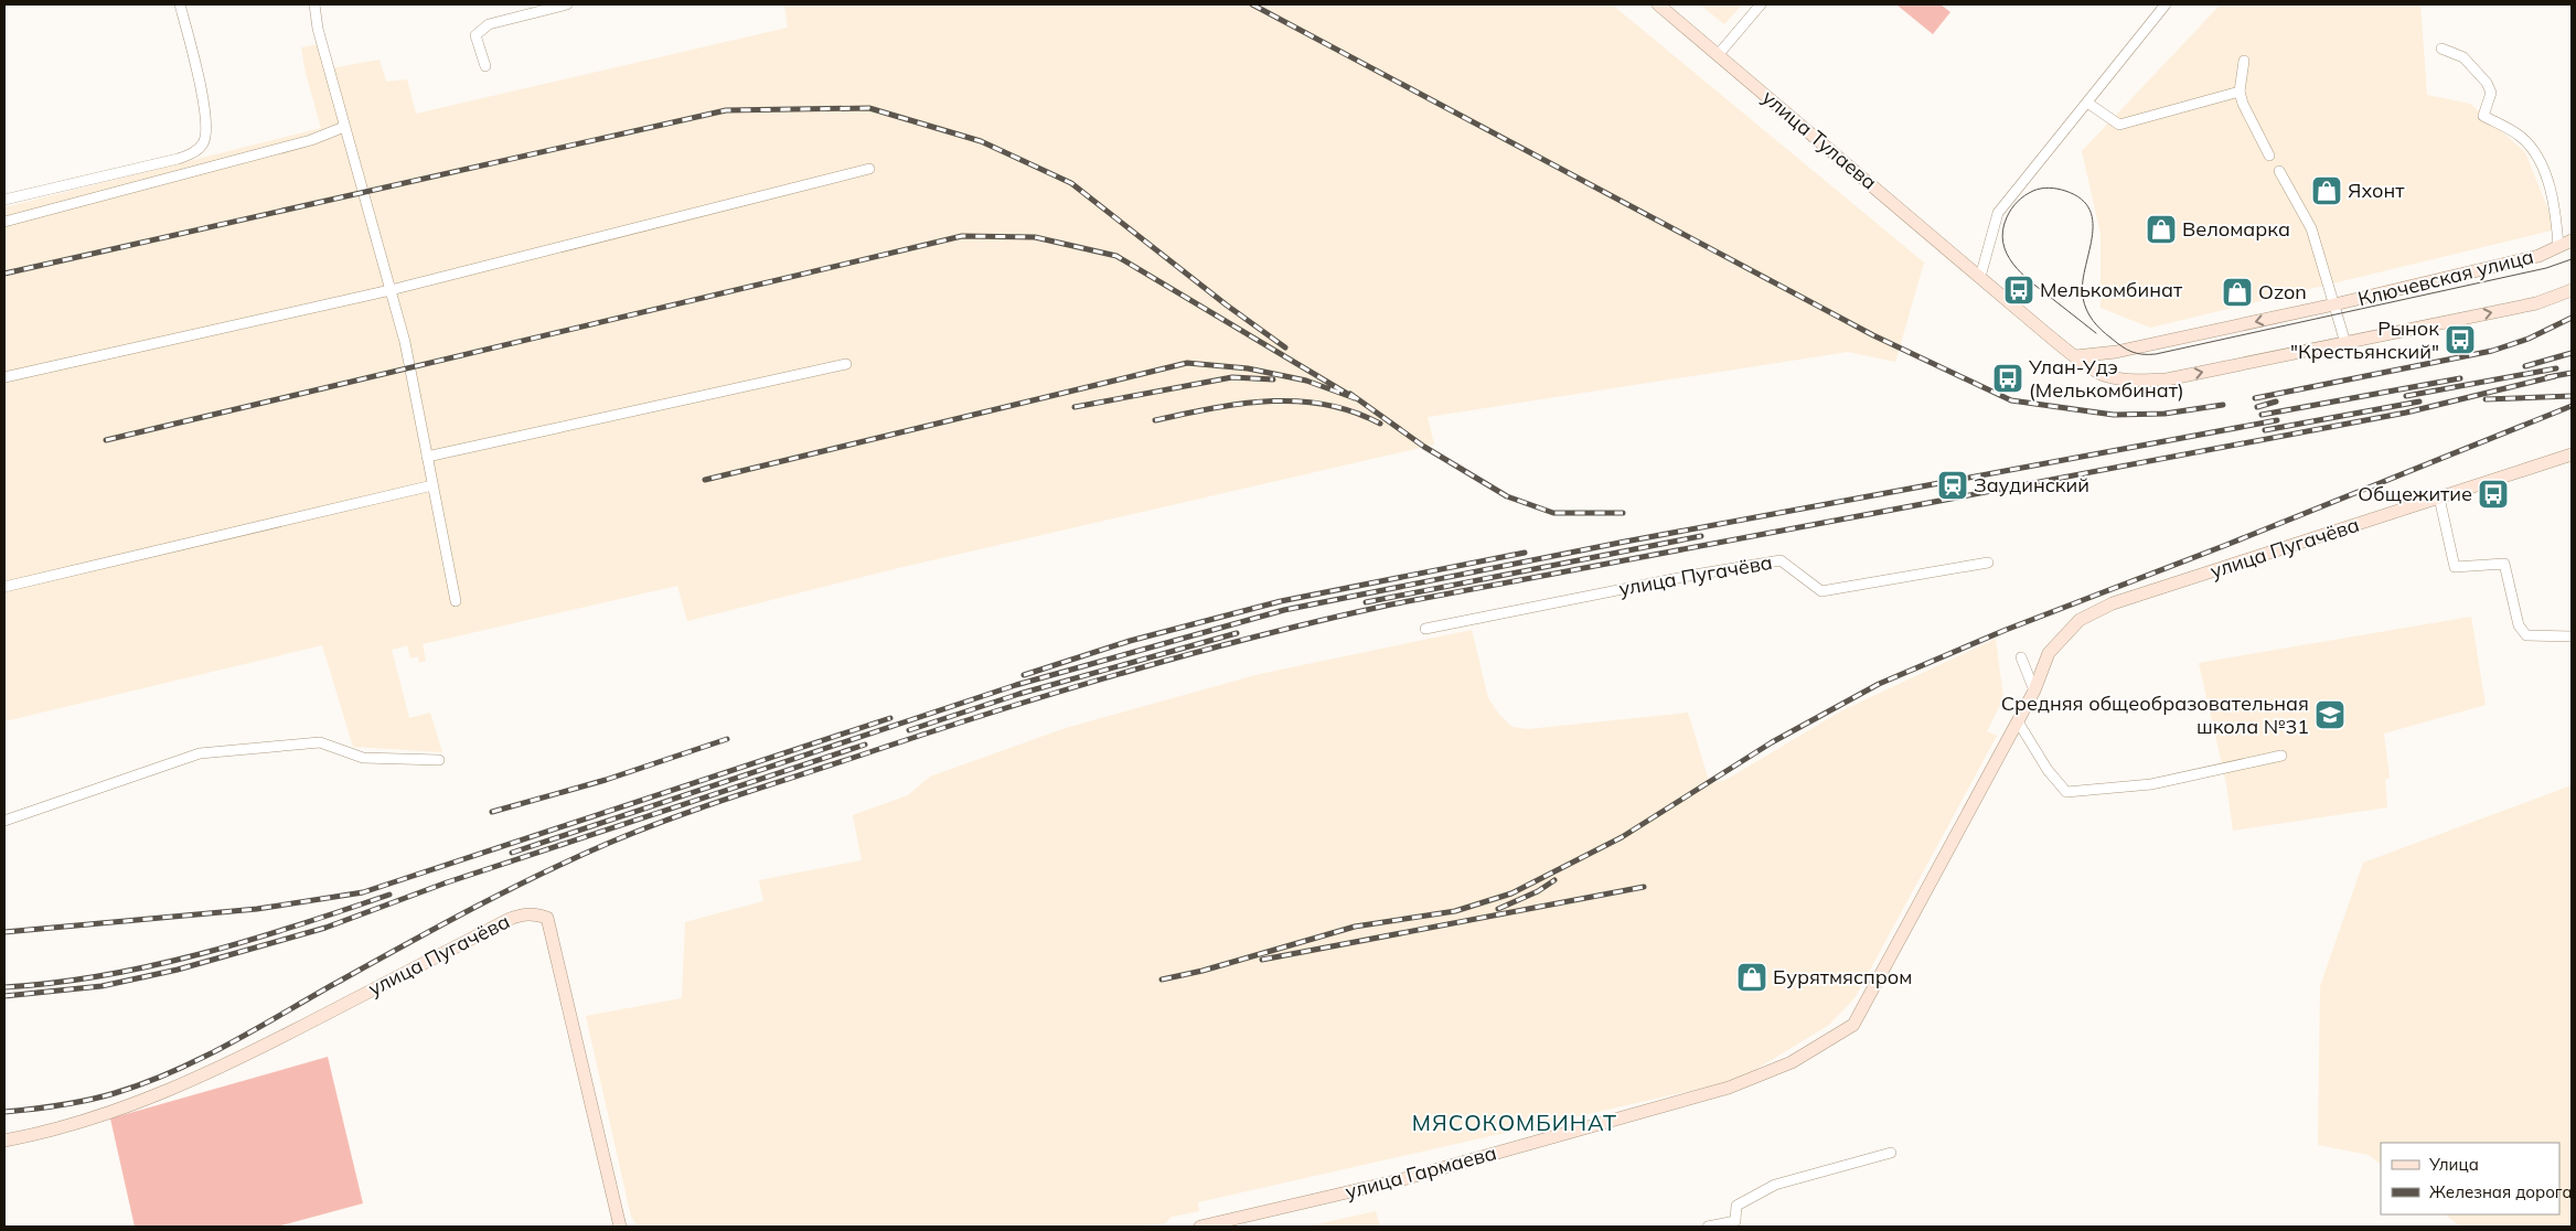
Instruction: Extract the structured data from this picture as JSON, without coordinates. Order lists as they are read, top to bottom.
{
  "streets": {
    "street": [
      "улица Тулаева",
      "Ключевская улица",
      "улица Пугачёва",
      "улица Гармаева"
    ]
  },
  "crossings": [
    ["улица Тулаева", "Ключевская улица"],
    ["улица Пугачёва", "улица Гармаева"]
  ],
  "districts": ["МЯСОКОМБИНАТ"],
  "places": {
    "shop": [
      "Яхонт",
      "Веломарка",
      "Ozon",
      "Бурятмяспром"
    ],
    "bus stop": [
      "Мелькомбинат",
      "Рынок \"Крестьянский\"",
      "Улан-Удэ (Мелькомбинат)",
      "Общежитие"
    ],
    "station": ["Заудинский"],
    "school or university": ["Средняя общеобразовательная школа №31"]
  },
  "legend": ["Улица", "Железная дорога"]
}
